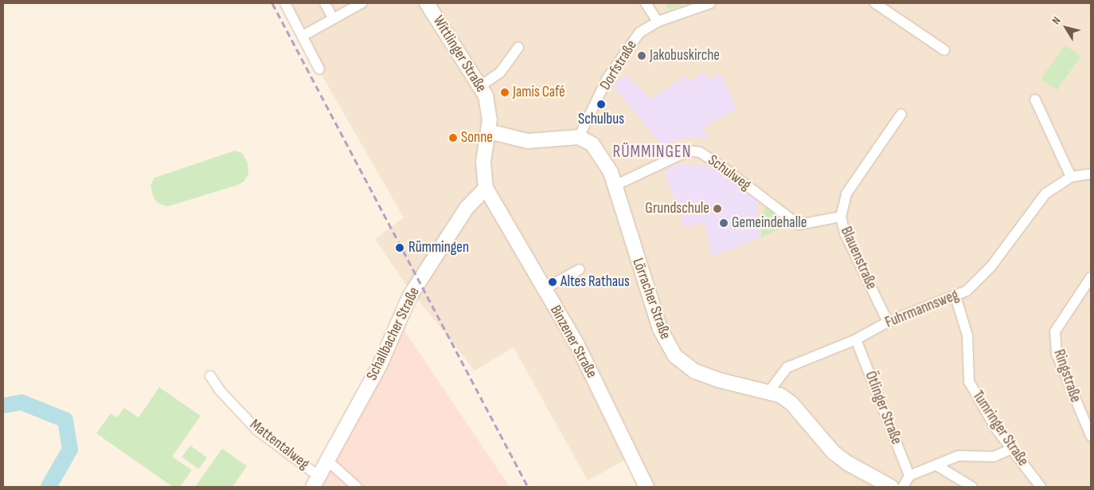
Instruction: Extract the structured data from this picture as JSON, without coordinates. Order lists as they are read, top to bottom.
{
  "streets": {
    "street": [
      "Wittlinger Straße",
      "Dorfstraße",
      "Schulweg",
      "Blauenstraße",
      "Lörracher Straße",
      "Fuhrmannsweg",
      "Schallbacher Straße",
      "Binzener Straße",
      "Ringstraße",
      "Ötlinger Straße",
      "Tumringer Straße",
      "Mattentalweg"
    ]
  },
  "crossings": [
    ["Wittlinger Straße", "Binzener Straße"],
    ["Dorfstraße", "Lörracher Straße"],
    ["Schulweg", "Blauenstraße"],
    ["Schulweg", "Lörracher Straße"],
    ["Blauenstraße", "Fuhrmannsweg"],
    ["Lörracher Straße", "Fuhrmannsweg"],
    ["Fuhrmannsweg", "Ötlinger Straße"],
    ["Fuhrmannsweg", "Tumringer Straße"],
    ["Schallbacher Straße", "Binzener Straße"],
    ["Schallbacher Straße", "Mattentalweg"]
  ],
  "districts": ["RÜMMINGEN"],
  "places": [
    "Jakobuskirche",
    "Jamis Café",
    "Schulbus",
    "Sonne",
    "Grundschule",
    "Gemeindehalle",
    "Rümmingen",
    "Altes Rathaus"
  ],
  "north": "top left"
}
